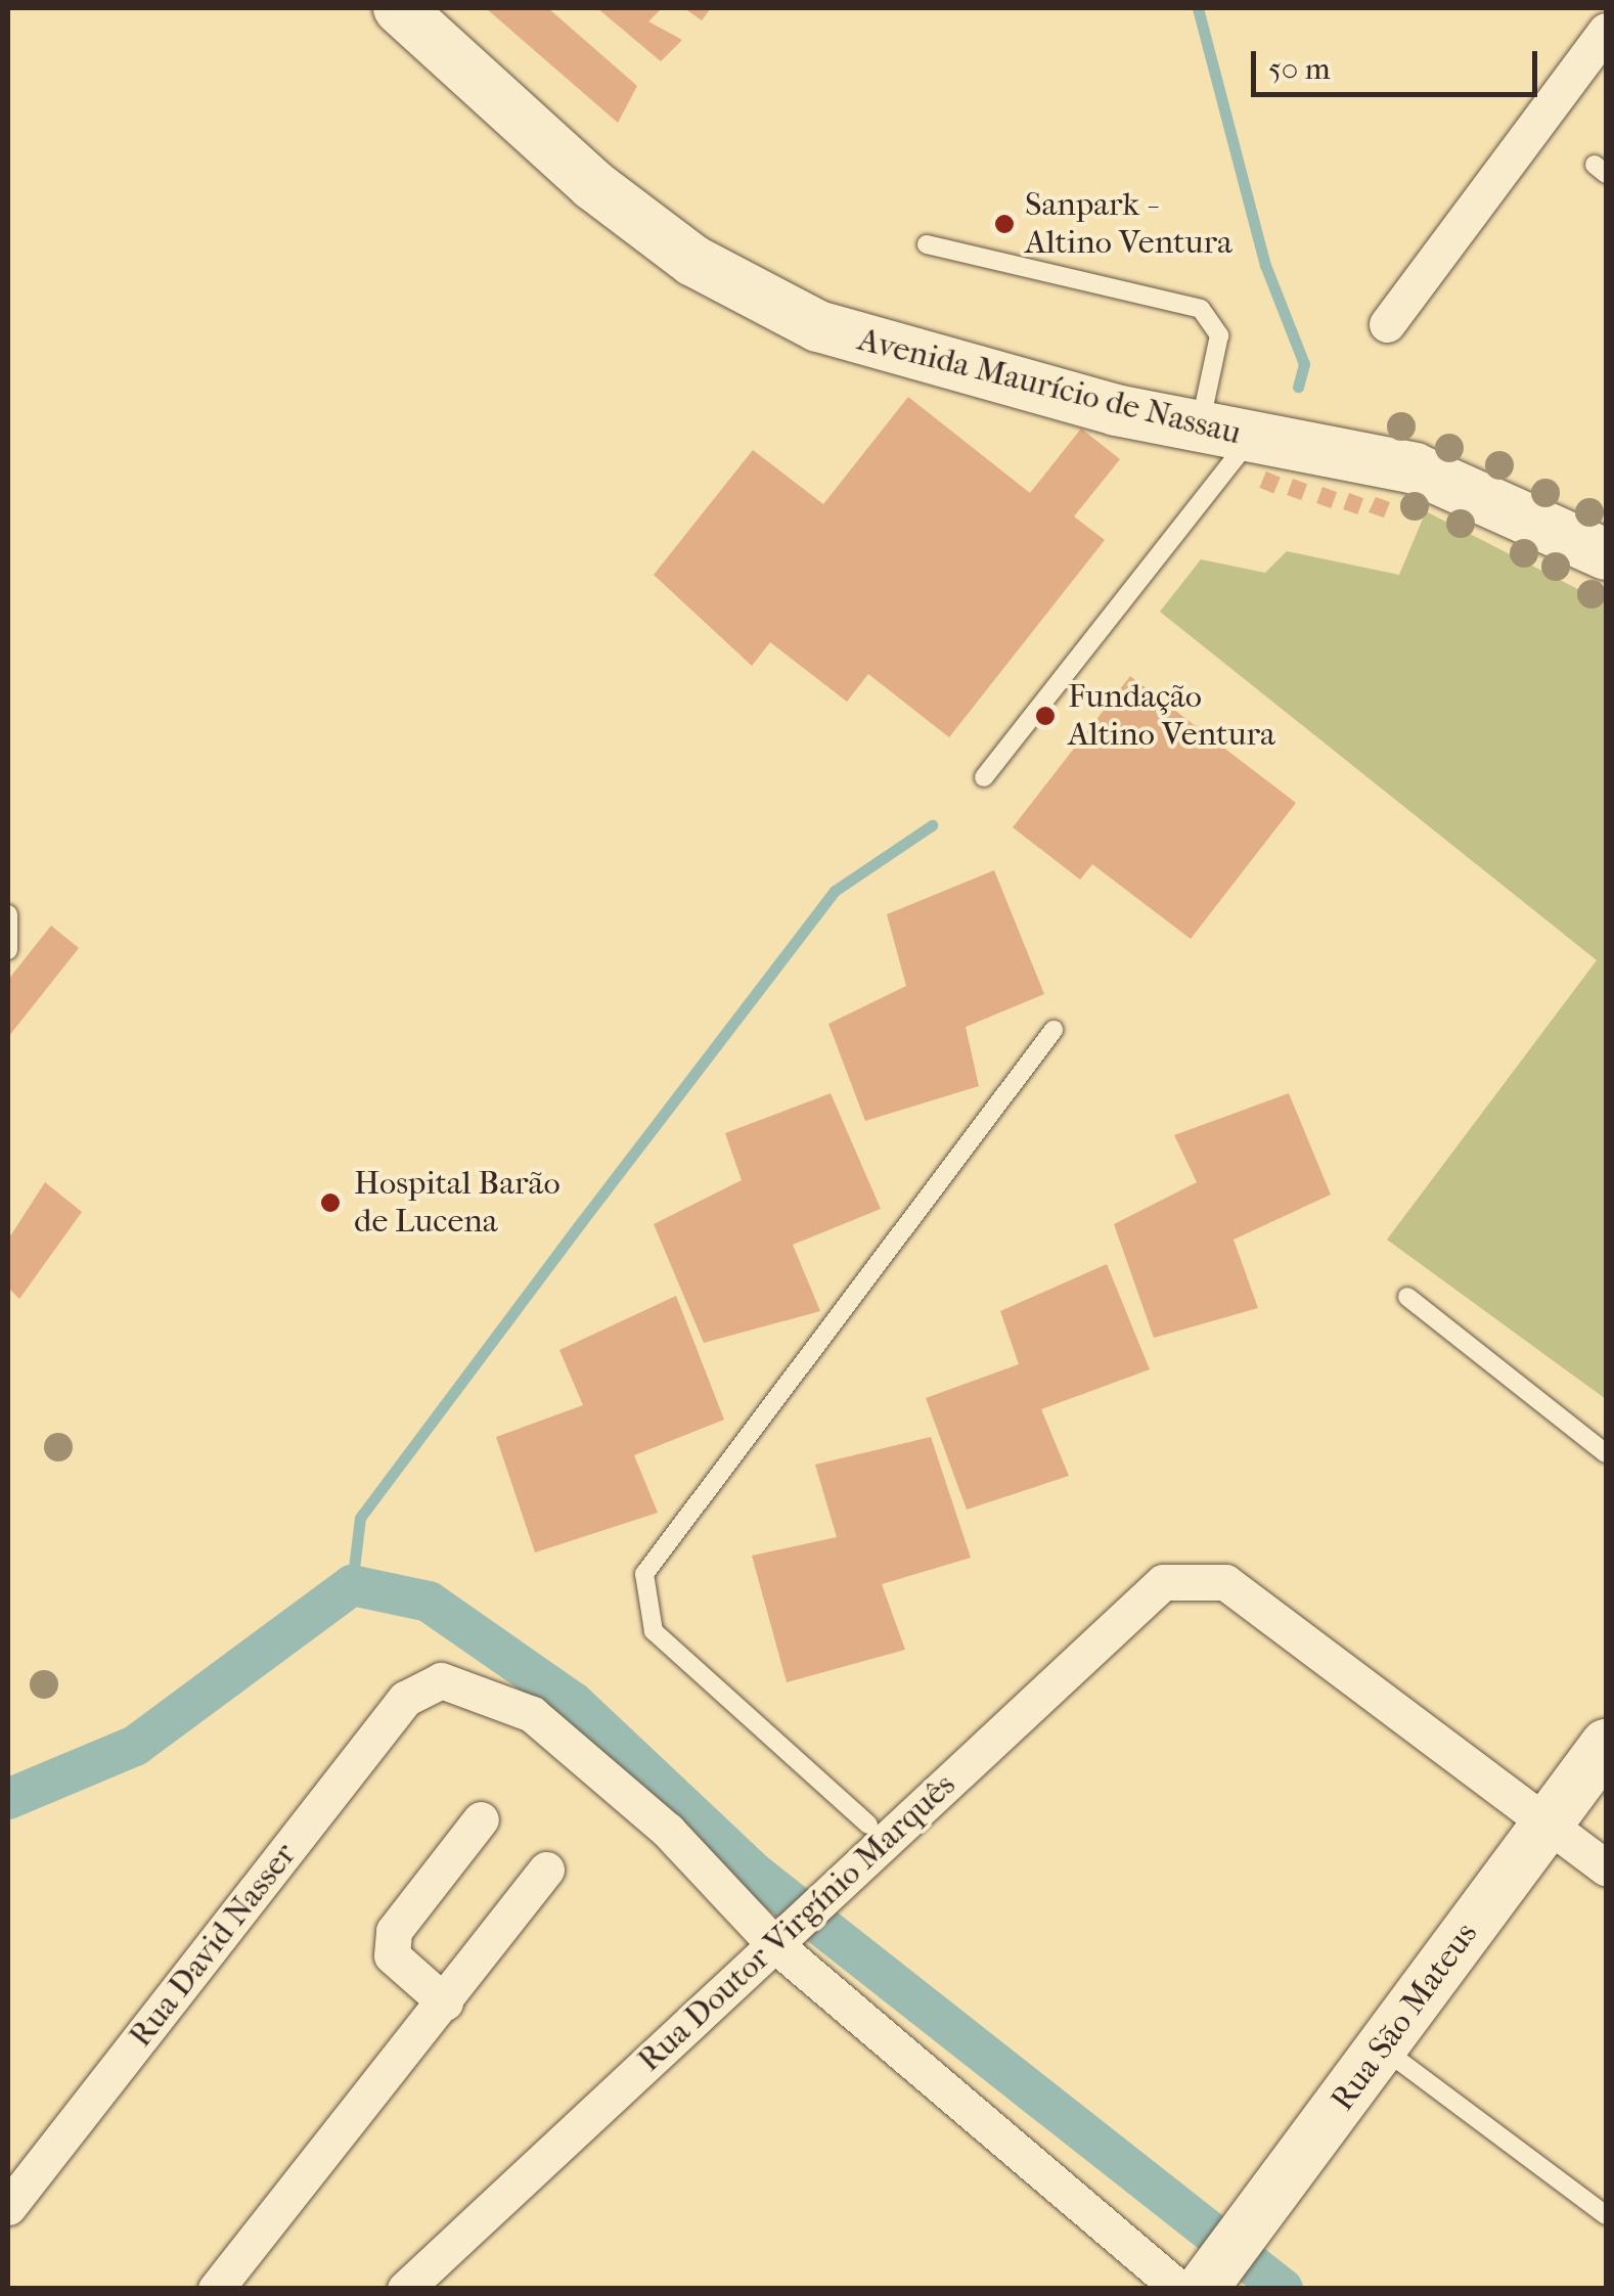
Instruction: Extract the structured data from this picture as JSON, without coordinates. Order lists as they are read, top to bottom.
{
  "streets": {
    "main road": ["Avenida Maurício de Nassau", "Rua São Mateus"],
    "street": ["Rua Doutor Virgínio Marquês", "Rua David Nasser"]
  },
  "crossings": [
    ["Rua Doutor Virgínio Marquês", "Rua David Nasser"],
    ["Rua Doutor Virgínio Marquês", "Rua São Mateus"]
  ],
  "places": ["Sanpark - Altino Ventura", "Fundação Altino Ventura", "Hospital Barão de Lucena"],
  "scale_bar": "50 m"
}
